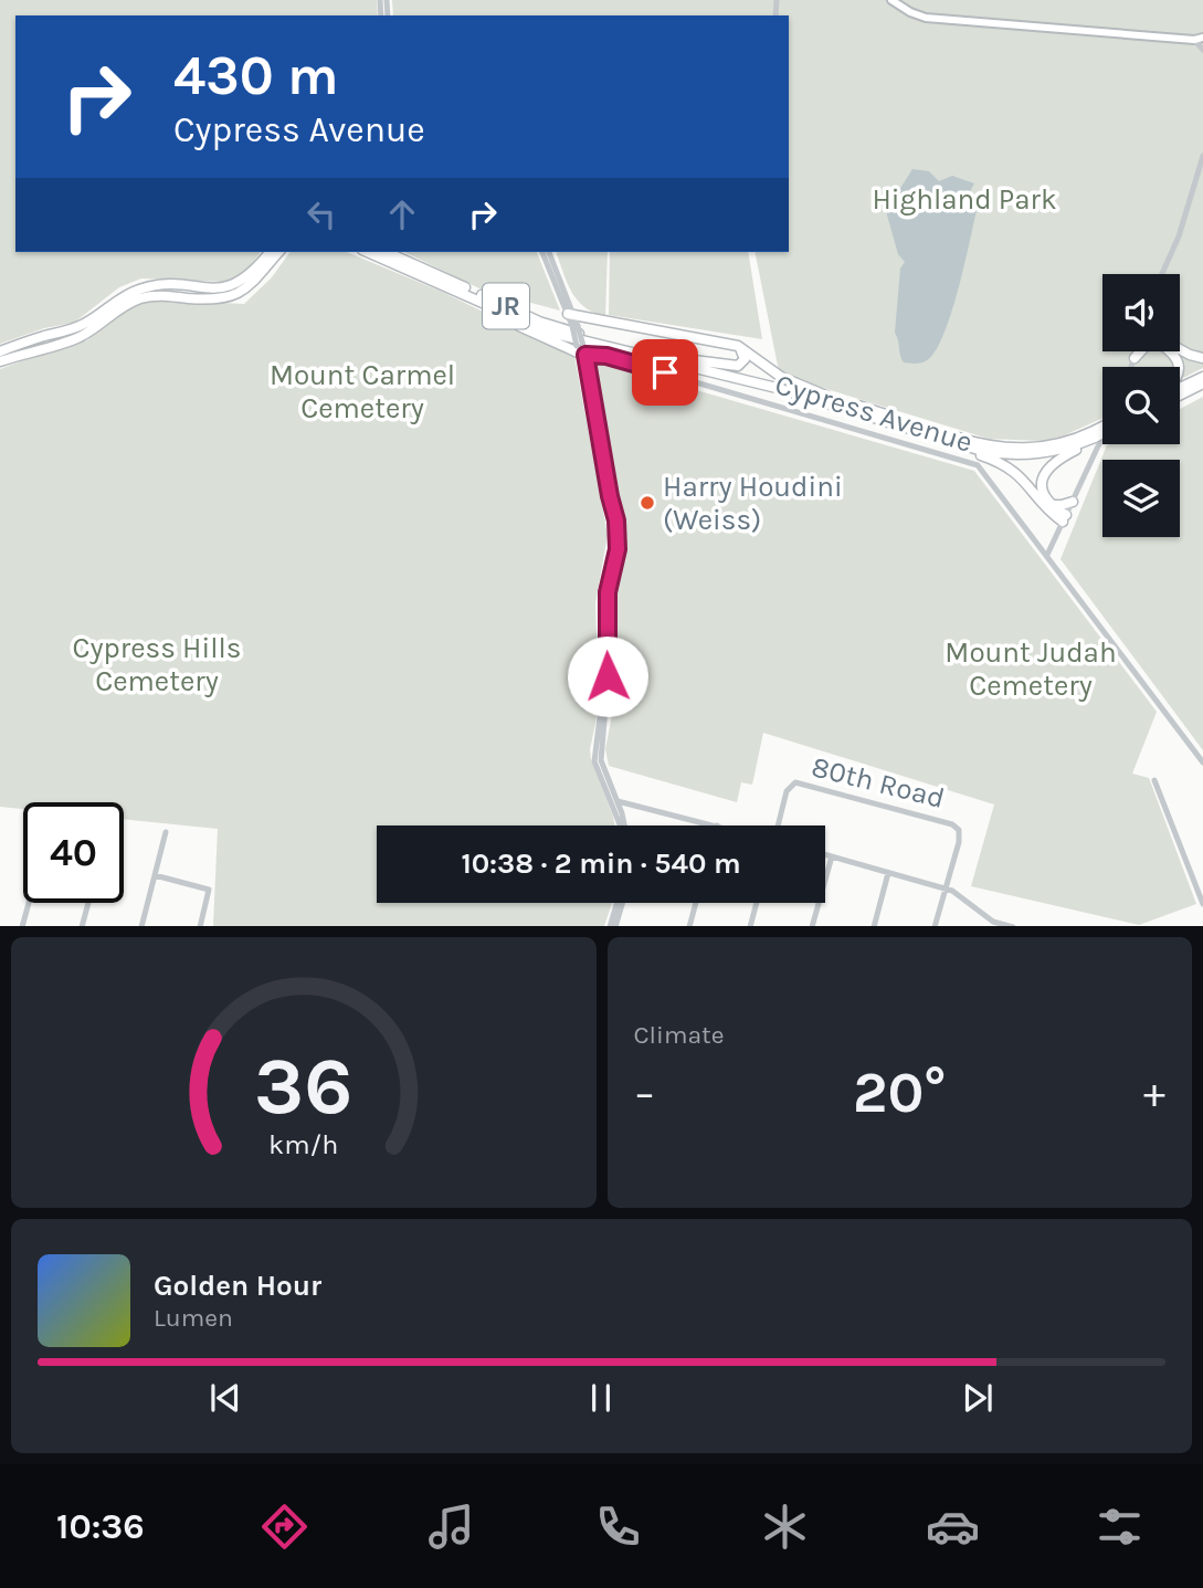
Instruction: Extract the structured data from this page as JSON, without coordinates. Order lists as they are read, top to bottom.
{
  "streets": {
    "highway": ["JR"],
    "street": ["Cypress Avenue", "80th Road"]
  },
  "parks": [
    "Highland Park",
    "Mount Carmel Cemetery",
    "Cypress Hills Cemetery",
    "Mount Judah Cemetery"
  ],
  "places": ["Harry Houdini (Weiss)"],
  "page": {
    "turn": ["430 m", "Cypress Avenue"],
    "limit": "40",
    "trip": "10:38 · 2 min · 540 m",
    "tile": "Climate",
    "heat": ["−", "20°", "+"],
    "song": ["Golden Hour", "Lumen"],
    "tabs": "10:36",
    "gauge": ["36", "km/h"]
  }
}
